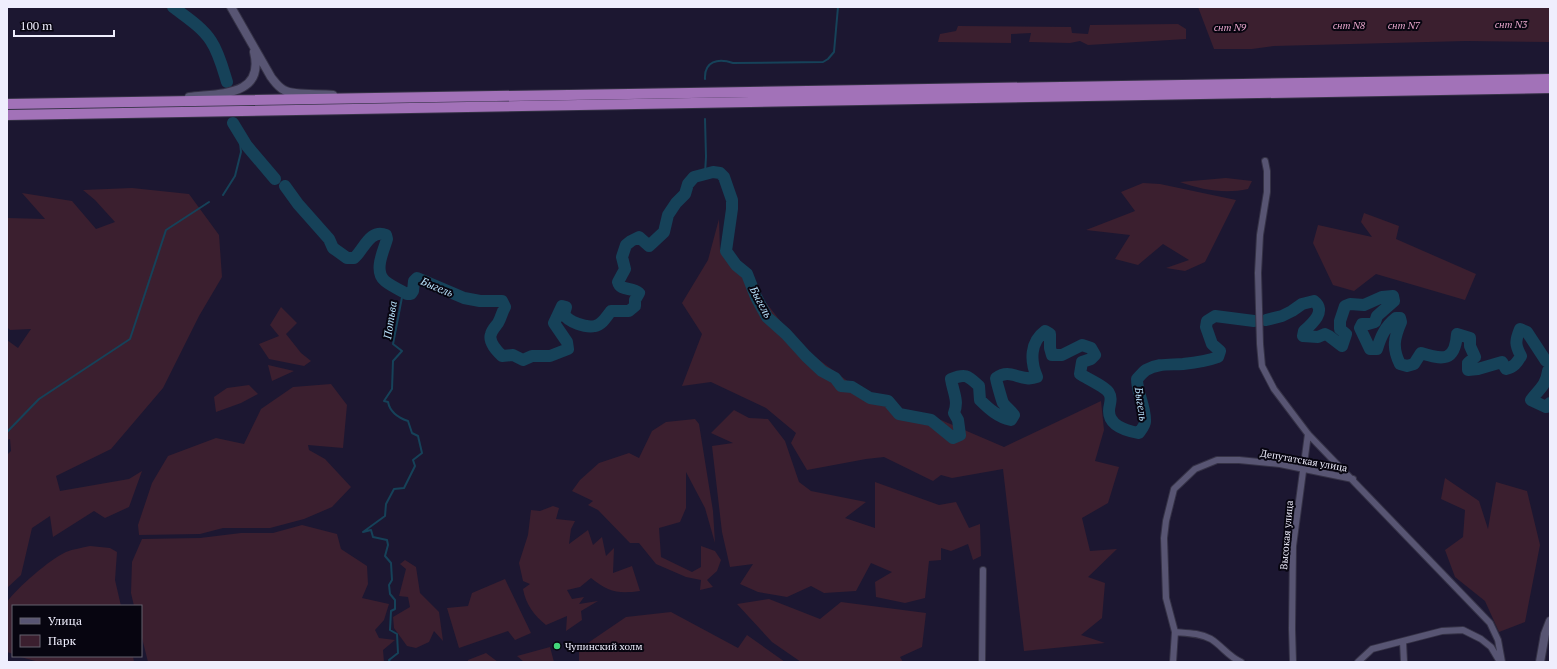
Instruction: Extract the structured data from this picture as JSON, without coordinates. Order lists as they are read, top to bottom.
{
  "streets": {
    "street": ["Депутатская улица", "Высокая улица"]
  },
  "crossings": [
    ["Депутатская улица", "Высокая улица"]
  ],
  "water": ["Быгель", "Потьва"],
  "parks": [
    "снт N3",
    "снт N8",
    "снт N7",
    "снт N9"
  ],
  "places": ["Чупинский холм"],
  "legend": ["Улица", "Парк"],
  "scale_bar": "100 m"
}
